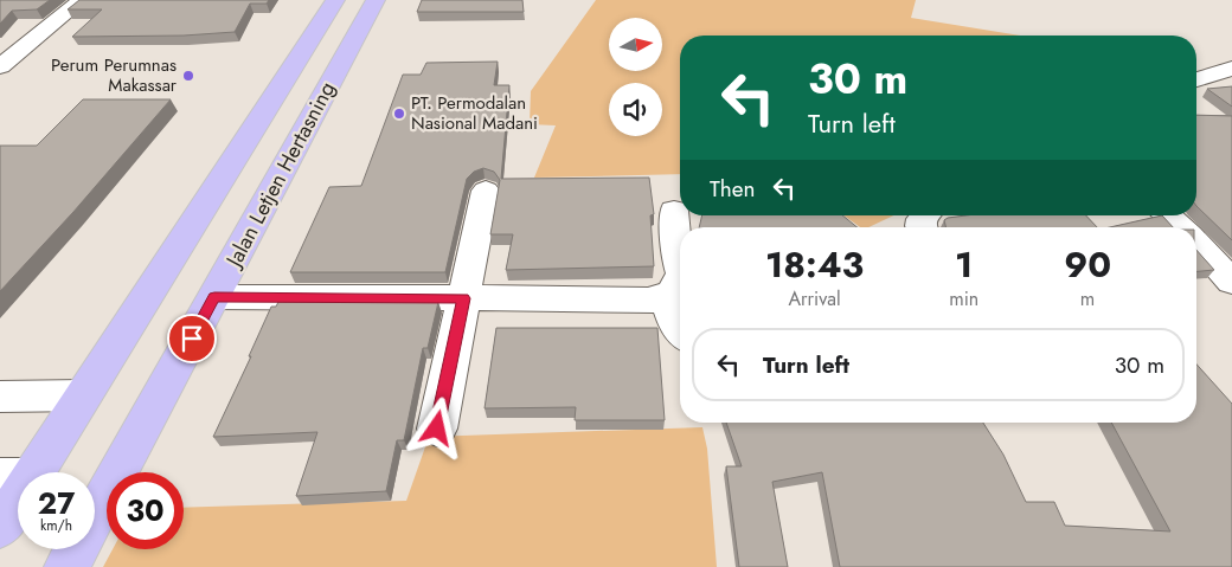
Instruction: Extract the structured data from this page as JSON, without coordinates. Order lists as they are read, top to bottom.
{
  "streets": {
    "main road": ["Jalan Letjen Hertasning"]
  },
  "places": ["Perum Perumnas Makassar", "PT. Permodalan Nasional Madani"],
  "north": "right",
  "page": {
    "turn": ["30 m", "Turn left"],
    "then": "Then",
    "eta": [
      "18:43",
      "Arrival",
      "1",
      "min",
      "90",
      "m"
    ],
    "list": [
      {
        "name": "Turn left",
        "value": "30 m"
      }
    ],
    "speed": "27 km/h",
    "limit": "30"
  }
}
